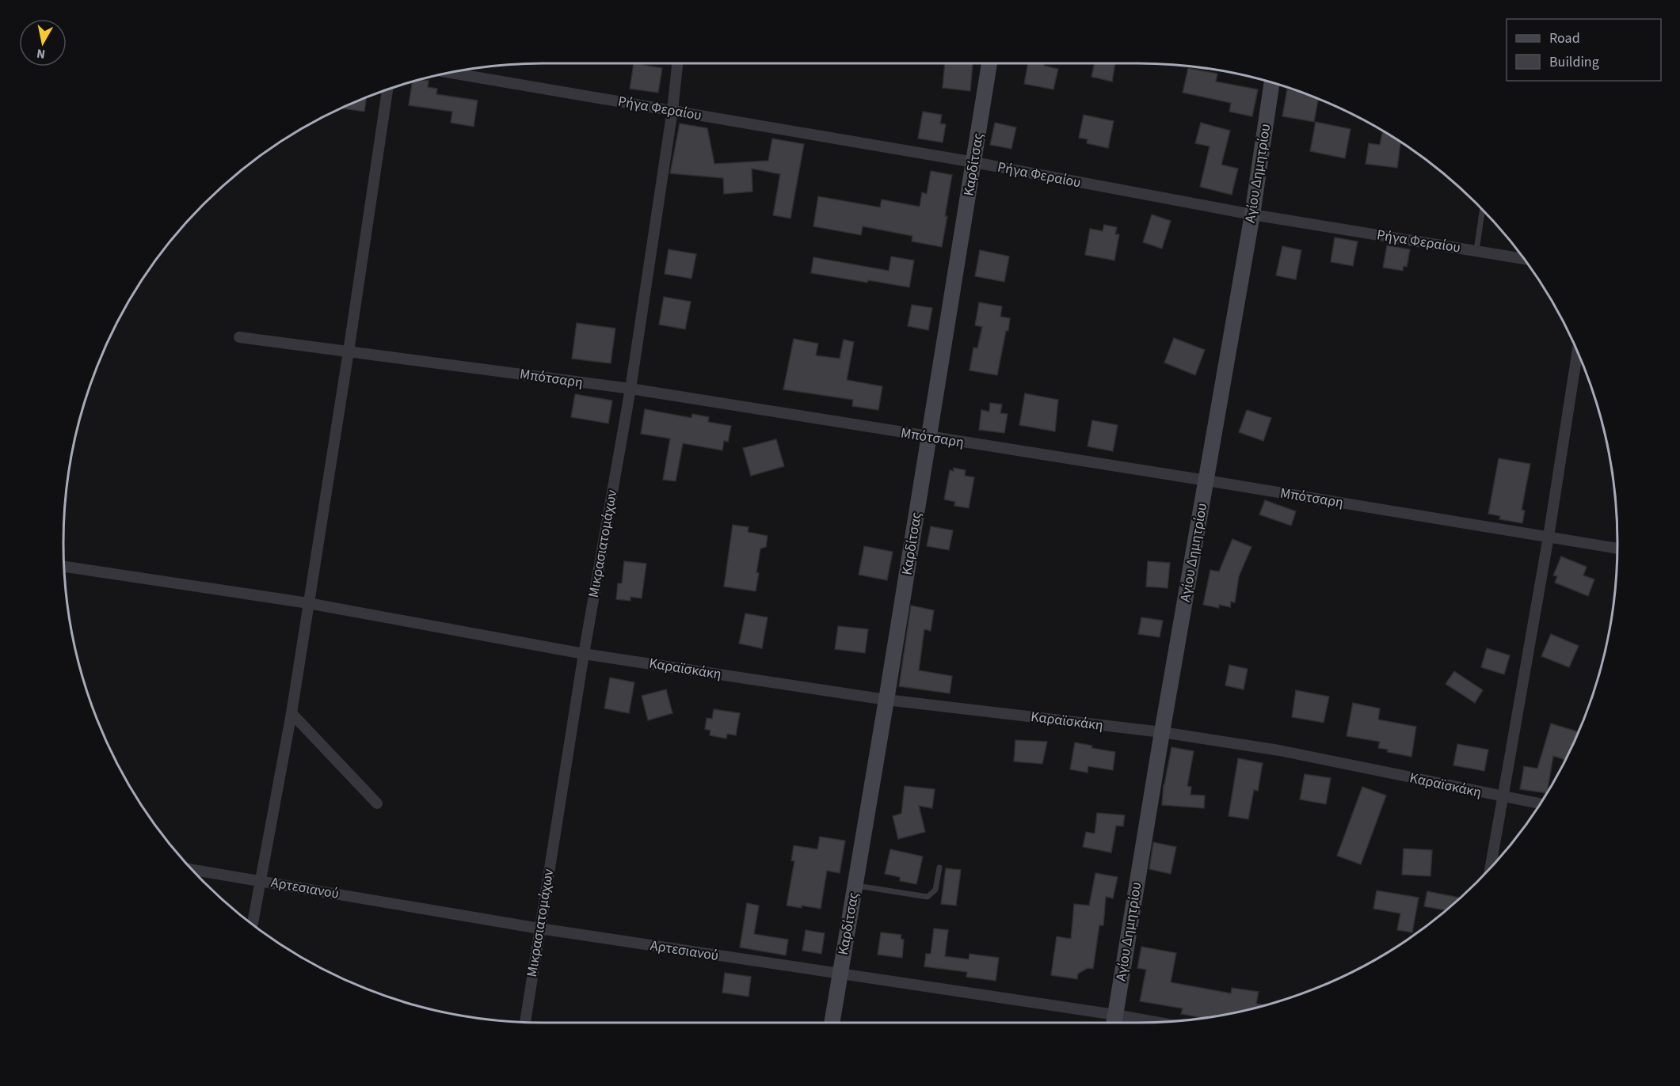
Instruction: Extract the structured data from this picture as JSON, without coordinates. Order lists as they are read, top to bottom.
{
  "streets": {
    "street": [
      "Ρήγα Φεραίου",
      "Καρδίτσας",
      "Αγίου Δημητρίου",
      "Μπότσαρη",
      "Μικρασιατομάχων",
      "Καραϊσκάκη",
      "Αρτεσιανού"
    ]
  },
  "crossings": [
    ["Ρήγα Φεραίου", "Καρδίτσας"],
    ["Ρήγα Φεραίου", "Αγίου Δημητρίου"],
    ["Ρήγα Φεραίου", "Μικρασιατομάχων"],
    ["Καρδίτσας", "Μπότσαρη"],
    ["Καρδίτσας", "Καραϊσκάκη"],
    ["Καρδίτσας", "Αρτεσιανού"],
    ["Αγίου Δημητρίου", "Μπότσαρη"],
    ["Αγίου Δημητρίου", "Καραϊσκάκη"],
    ["Αγίου Δημητρίου", "Αρτεσιανού"],
    ["Μπότσαρη", "Μικρασιατομάχων"],
    ["Μικρασιατομάχων", "Καραϊσκάκη"],
    ["Μικρασιατομάχων", "Αρτεσιανού"]
  ],
  "legend": ["Road", "Building"],
  "north": "bottom"
}
